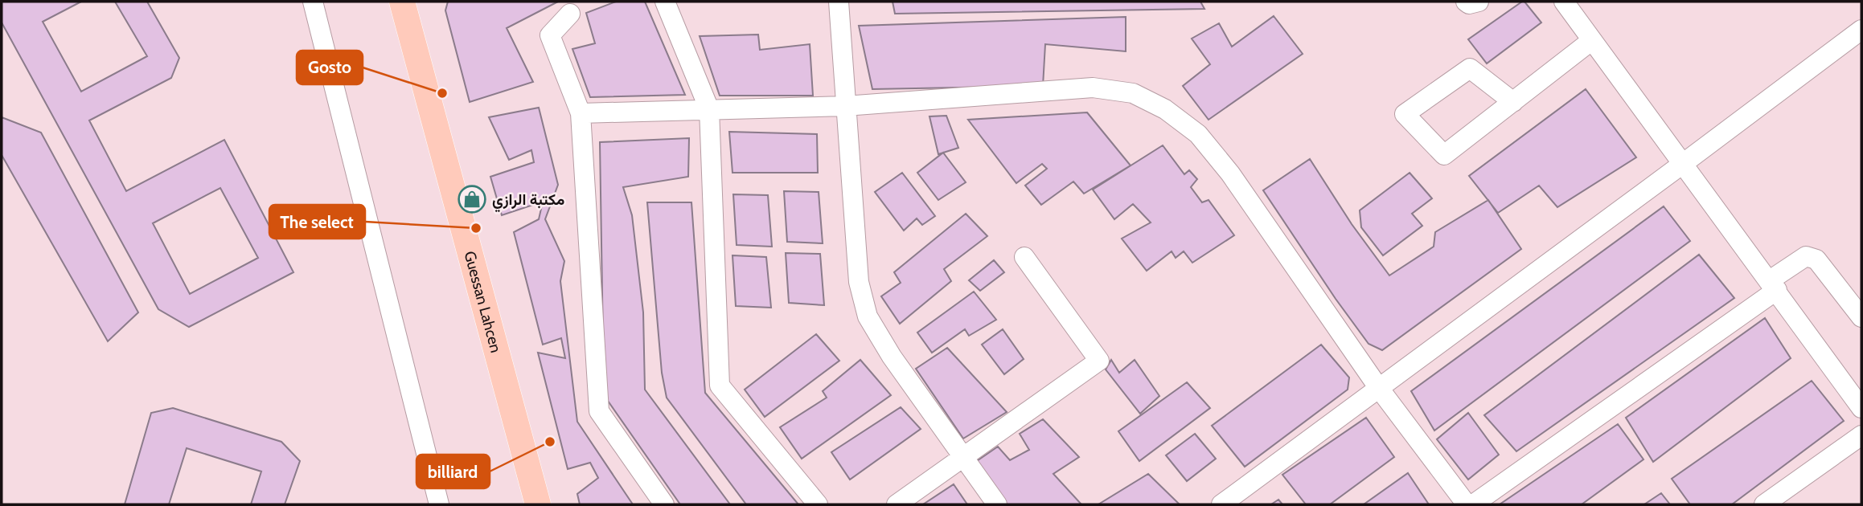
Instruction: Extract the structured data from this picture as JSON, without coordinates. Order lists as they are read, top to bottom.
{
  "streets": {
    "main road": ["Guessan Lahcen"]
  },
  "places": {
    "other": ["Gosto", "The select", "billiard"],
    "shop": ["مكتبة الرازي"]
  }
}
